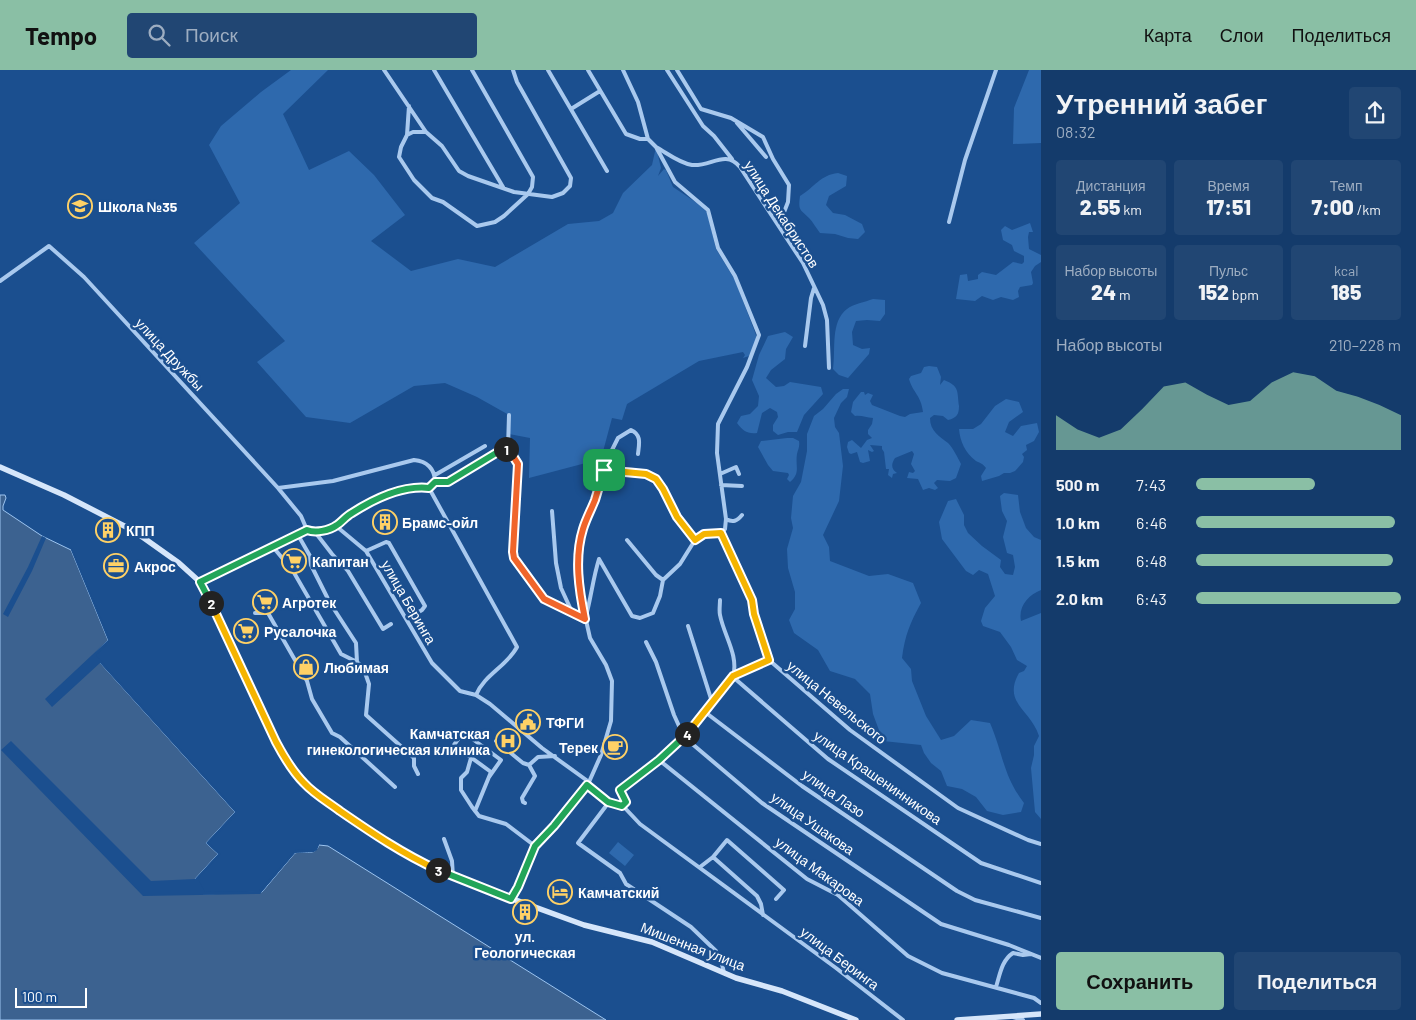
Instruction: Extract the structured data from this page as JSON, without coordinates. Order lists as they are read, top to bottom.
{
  "streets": {
    "main road": ["Мишенная улица"],
    "street": [
      "улица Декабристов",
      "улица Дружбы",
      "улица Беринга",
      "улица Невельского",
      "улица Крашенинникова",
      "улица Лазо",
      "улица Ушакова",
      "улица Макарова"
    ]
  },
  "crossings": [
    ["улица Ушакова", "улица Макарова"]
  ],
  "places": {
    "school or university": ["Школа №35"],
    "building": ["Брамс-ойл", "КПП", "ул. Геологическая"],
    "supermarket": ["Капитан", "Агротек", "Русалочка"],
    "office": ["Акрос"],
    "shop": ["Любимая"],
    "public building": ["ТФГИ"],
    "hospital": ["Камчатская гинекологическая клиника"],
    "cafe": ["Терек"],
    "hotel": ["Камчатский"]
  },
  "scale_bar": "100 m",
  "page": {
    "header": "Tempo",
    "search": "Поиск",
    "nav": ["Карта", "Слои", "Поделиться"],
    "heading": ["Утренний забег", "08:32"],
    "stats": [
      ["Дистанция", "2.55 km"],
      ["Время", "17:51"],
      ["Темп", "7:00 /km"],
      ["Набор высоты", "24 m"],
      ["Пульс", "152 bpm"],
      ["kcal", "185"]
    ],
    "chart": ["Набор высоты", "210–228 m"],
    "pins": [
      "1",
      "2",
      "4",
      "3"
    ],
    "list": [
      {
        "name": "500 m",
        "note": "7:43"
      },
      {
        "name": "1.0 km",
        "note": "6:46"
      },
      {
        "name": "1.5 km",
        "note": "6:48"
      },
      {
        "name": "2.0 km",
        "note": "6:43"
      }
    ],
    "buttons": ["Сохранить", "Поделиться"],
    "scale": "100 m"
  }
}
